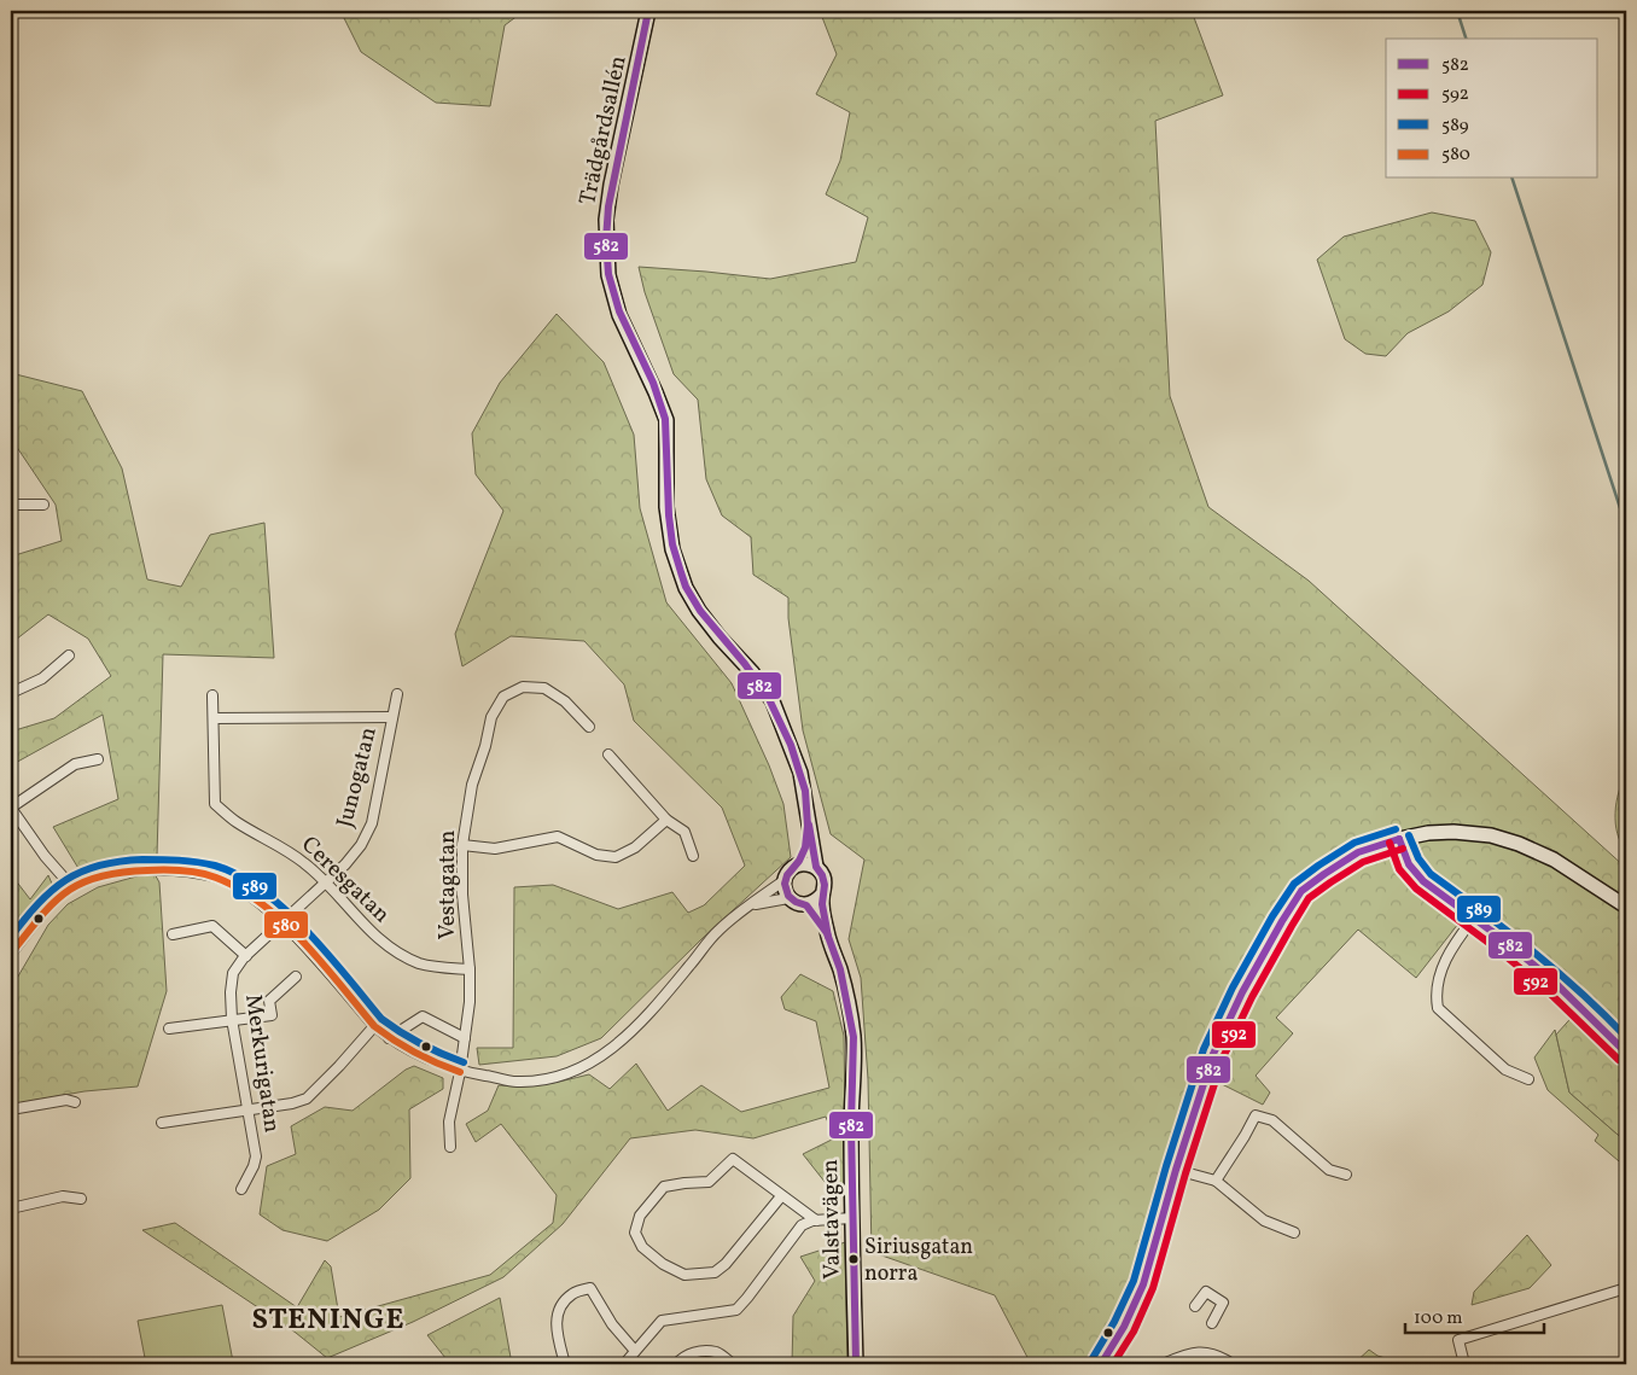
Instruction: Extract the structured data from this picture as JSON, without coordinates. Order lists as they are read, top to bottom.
{
  "streets": {
    "street": [
      "Trädgårdsallén",
      "Junogatan",
      "Ceresgatan",
      "Vestagatan",
      "Merkurigatan",
      "Valstavägen"
    ]
  },
  "crossings": [
    ["Trädgårdsallén", "Valstavägen"],
    ["Junogatan", "Ceresgatan"],
    ["Junogatan", "Merkurigatan"],
    ["Ceresgatan", "Vestagatan"]
  ],
  "districts": ["STENINGE"],
  "places": ["Siriusgatan norra"],
  "lines": [
    "transit line 582",
    "transit line 589",
    "transit line 592",
    "transit line 580"
  ],
  "legend": [
    "582",
    "592",
    "589",
    "580"
  ],
  "scale_bar": "100 m"
}
